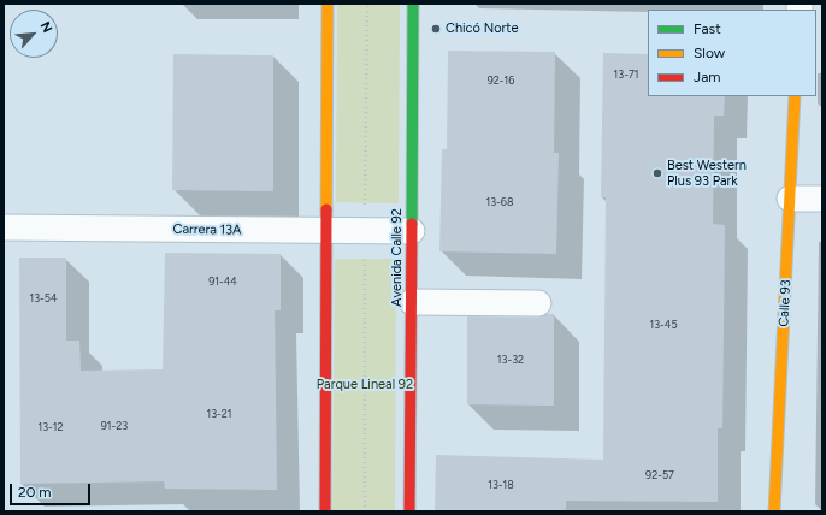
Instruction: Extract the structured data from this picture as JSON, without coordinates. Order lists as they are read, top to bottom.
{
  "streets": {
    "main road": ["Avenida Calle 92", "Calle 93"],
    "street": ["Carrera 13A"]
  },
  "crossings": [
    ["Carrera 13A", "Avenida Calle 92"]
  ],
  "parks": ["Parque Lineal 92"],
  "places": ["Chicó Norte", "Best Western Plus 93 Park"],
  "house_numbers": [
    "13-71",
    "92-16",
    "13-68",
    "91-44",
    "13-54",
    "13-45",
    "13-32",
    "13-21",
    "91-23",
    "13-12",
    "92-57",
    "13-18"
  ],
  "legend": ["Fast", "Slow", "Jam"],
  "scale_bar": "20 m",
  "north": "top right"
}
